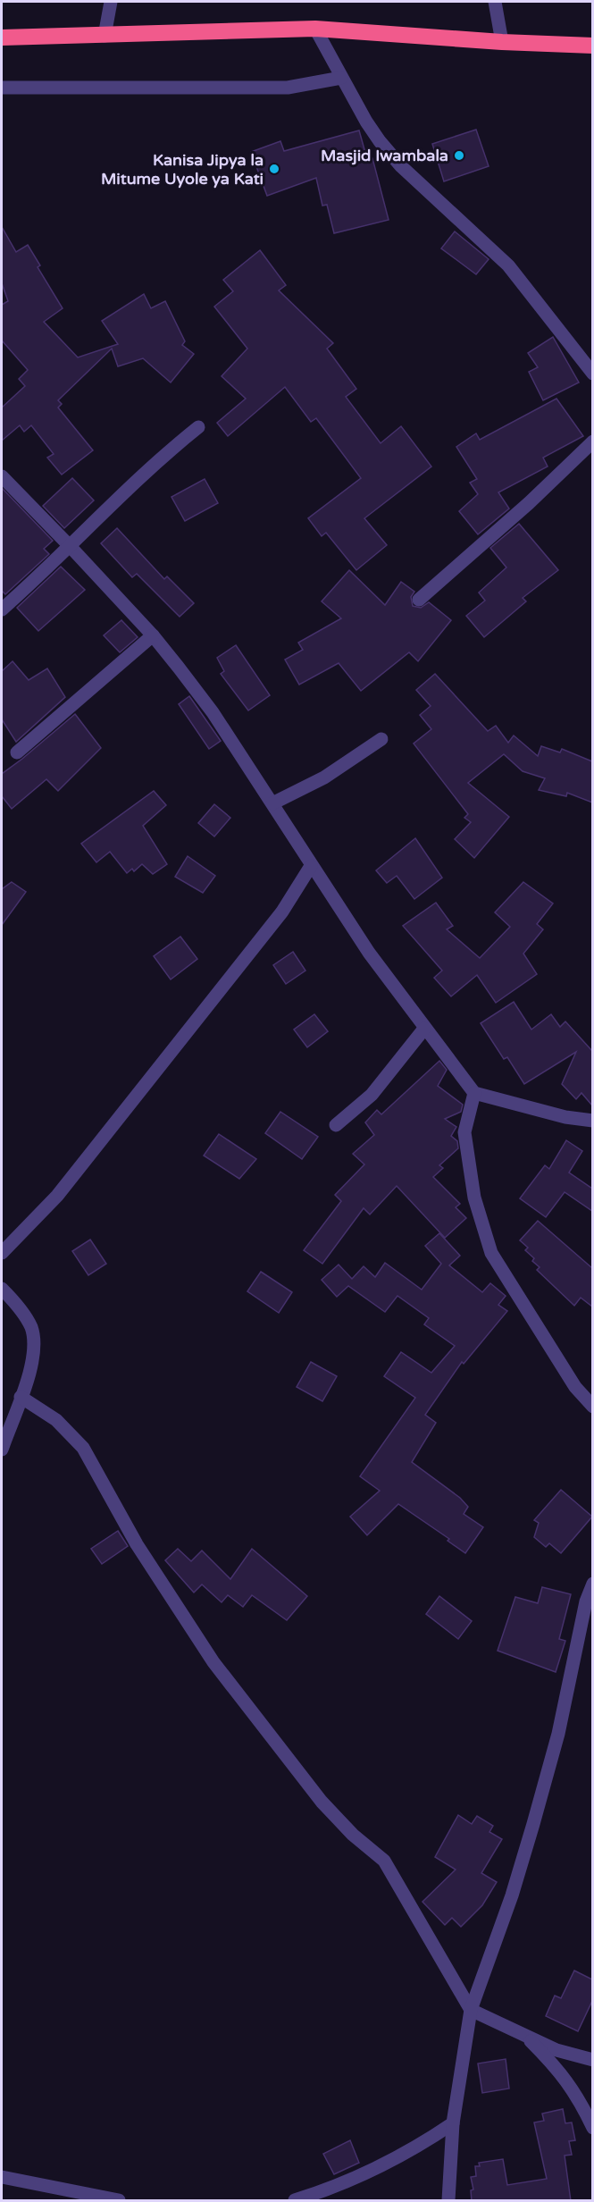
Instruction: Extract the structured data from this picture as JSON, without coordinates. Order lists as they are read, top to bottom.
{
  "places": ["Masjid Iwambala", "Kanisa Jipya la Mitume Uyole ya Kati"]
}
